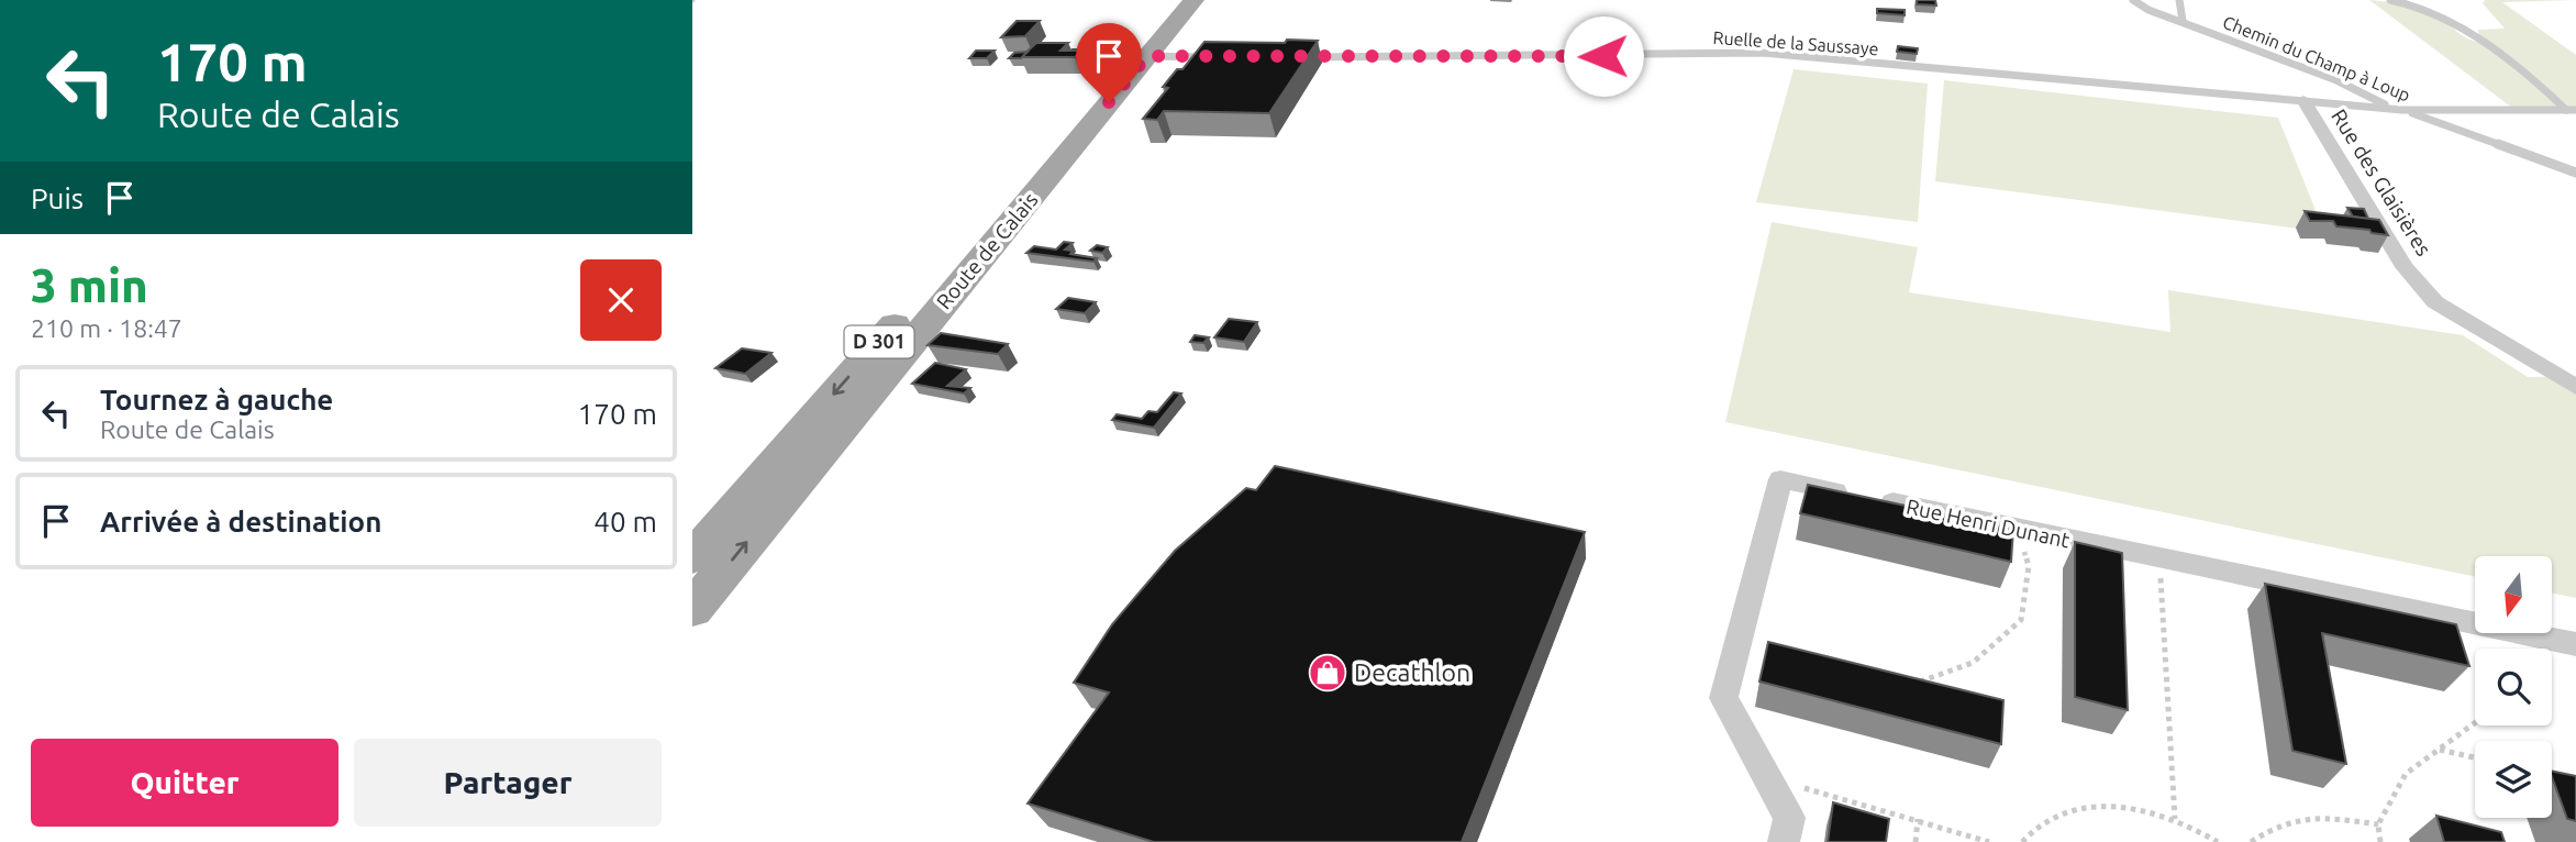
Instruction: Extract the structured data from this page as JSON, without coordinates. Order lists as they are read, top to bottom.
{
  "streets": {
    "main road": ["Route de Calais", "D 301"],
    "street": ["Rue des Glaisières", "Rue Henri Dunant"],
    "lane": ["Ruelle de la Saussaye", "Chemin du Champ à Loup"]
  },
  "crossings": [
    ["Ruelle de la Saussaye", "Chemin du Champ à Loup"],
    ["Ruelle de la Saussaye", "Rue des Glaisières"]
  ],
  "places": {
    "shop": ["Decathlon"]
  },
  "north": "bottom",
  "page": {
    "turn": ["170 m", "Route de Calais"],
    "then": "Puis",
    "heading": ["3 min", "210 m · 18:47"],
    "list": [
      {
        "name": "Tournez à gauche",
        "note": "Route de Calais",
        "value": "170 m"
      },
      {
        "name": "Arrivée à destination",
        "value": "40 m"
      }
    ],
    "buttons": ["Quitter", "Partager"]
  }
}
